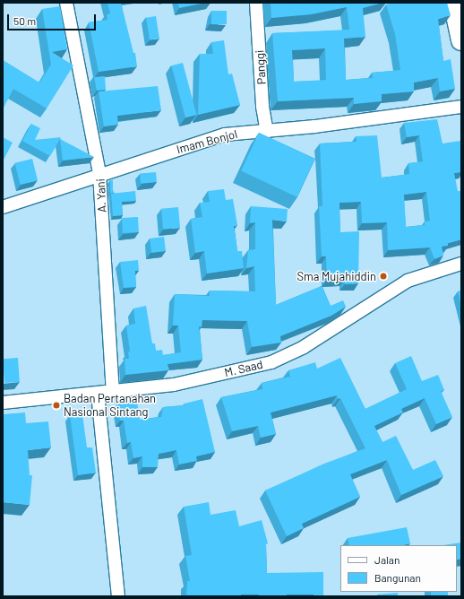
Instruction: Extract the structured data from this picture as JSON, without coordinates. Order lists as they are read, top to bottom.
{
  "streets": {
    "street": [
      "Panggi",
      "Imam Bonjol",
      "A. Yani",
      "M. Saad"
    ]
  },
  "crossings": [
    ["Panggi", "Imam Bonjol"],
    ["Imam Bonjol", "A. Yani"],
    ["A. Yani", "M. Saad"]
  ],
  "places": ["Sma Mujahiddin", "Badan Pertanahan Nasional Sintang"],
  "legend": ["Jalan", "Bangunan"],
  "scale_bar": "50 m"
}
